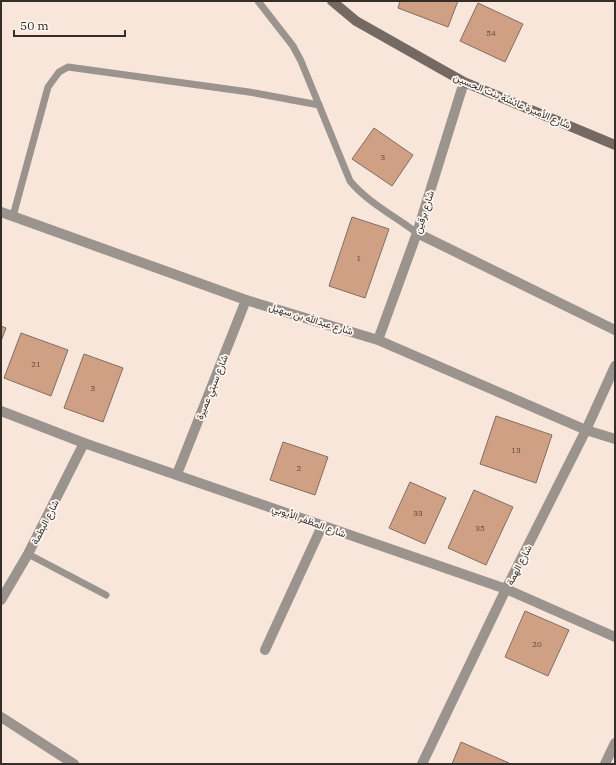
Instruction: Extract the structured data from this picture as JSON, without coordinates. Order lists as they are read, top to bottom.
{
  "streets": {
    "street": [
      "شارع الأميرة عائشة بنت الحسين",
      "شارع برقين",
      "شارع عبدالله بن سهيل",
      "شارع سبتي عميرة",
      "شارع المظفر الأيوبي",
      "شارع البطمة",
      "شارع الهمة"
    ]
  },
  "crossings": [
    ["شارع الأميرة عائشة بنت الحسين", "شارع برقين"],
    ["شارع برقين", "شارع عبدالله بن سهيل"],
    ["شارع عبدالله بن سهيل", "شارع سبتي عميرة"],
    ["شارع عبدالله بن سهيل", "شارع الهمة"],
    ["شارع سبتي عميرة", "شارع المظفر الأيوبي"],
    ["شارع المظفر الأيوبي", "شارع البطمة"],
    ["شارع المظفر الأيوبي", "شارع الهمة"]
  ],
  "house_numbers": [
    "54",
    "3",
    "1",
    "21",
    "3",
    "13",
    "2",
    "33",
    "35",
    "20"
  ],
  "scale_bar": "50 m"
}
